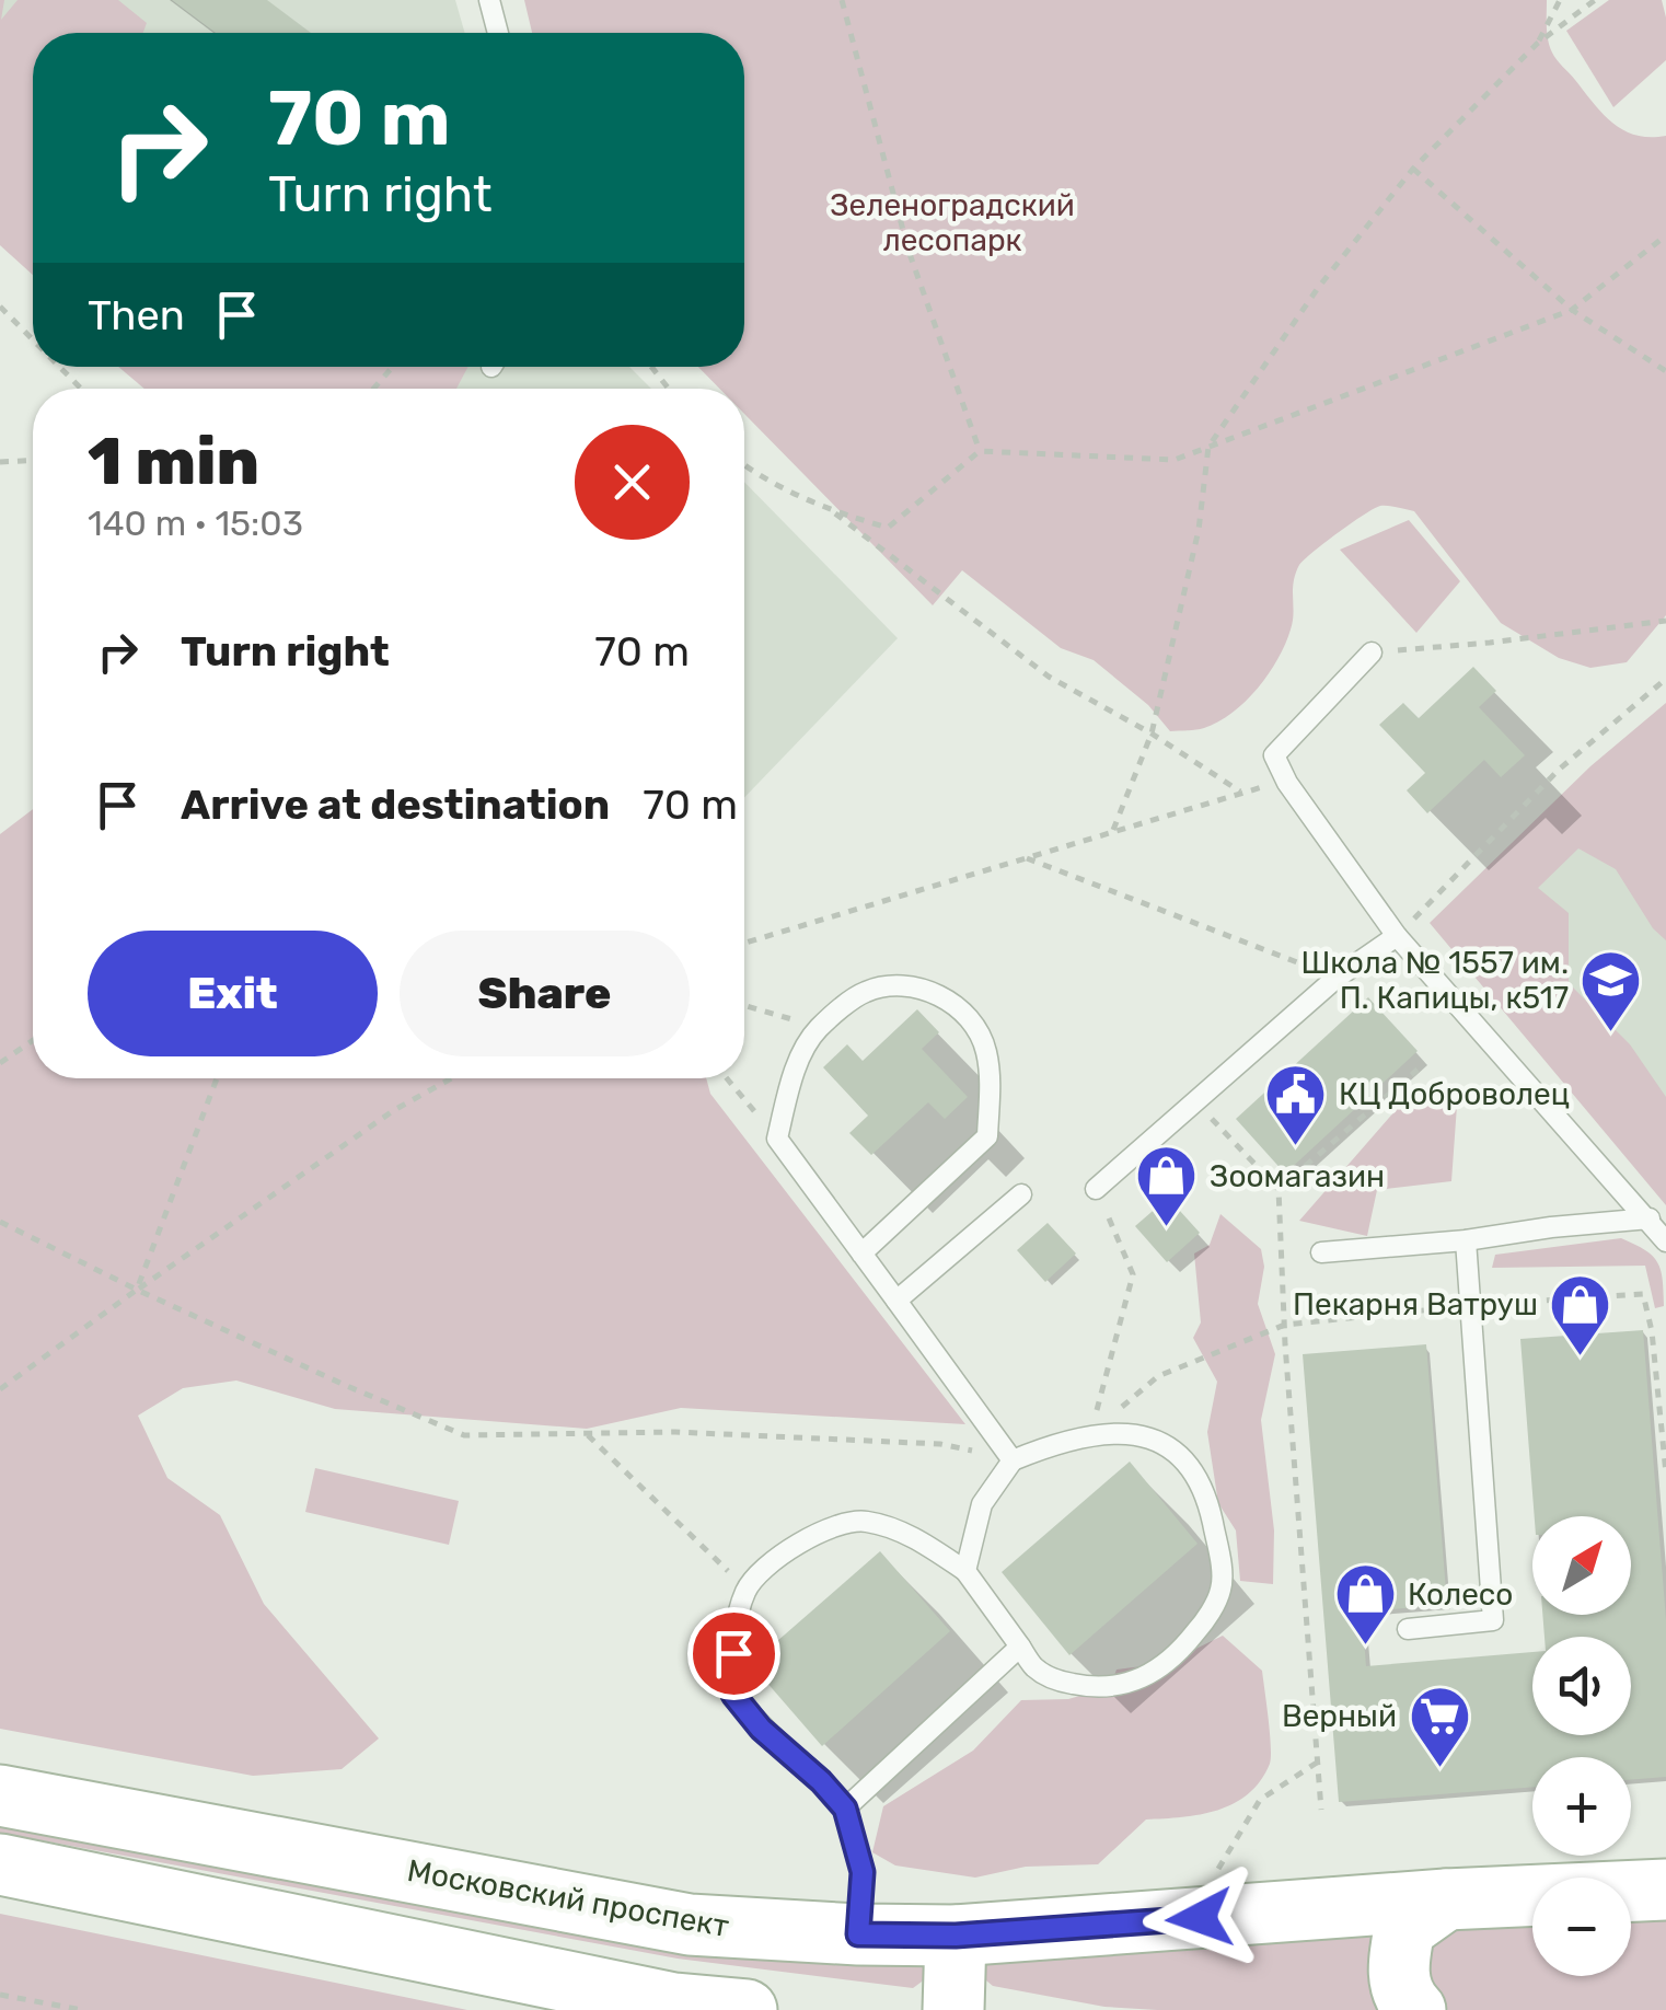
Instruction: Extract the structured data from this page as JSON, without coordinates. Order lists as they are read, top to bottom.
{
  "streets": {
    "main road": ["Московский проспект"]
  },
  "parks": ["Зеленоградский лесопарк"],
  "places": {
    "school or university": ["Школа № 1557 им. П. Капицы, к517"],
    "public building": ["КЦ Доброволец"],
    "shop": ["Зоомагазин", "Пекарня Ватруш", "Колесо"],
    "supermarket": ["Верный"]
  },
  "north": "top right",
  "page": {
    "turn": ["70 m", "Turn right"],
    "then": "Then",
    "heading": ["1 min", "140 m · 15:03"],
    "list": [
      {
        "name": "Turn right",
        "value": "70 m"
      },
      {
        "name": "Arrive at destination",
        "value": "70 m"
      }
    ],
    "buttons": ["Exit", "Share"],
    "map_buttons": ["+", "−"]
  }
}
